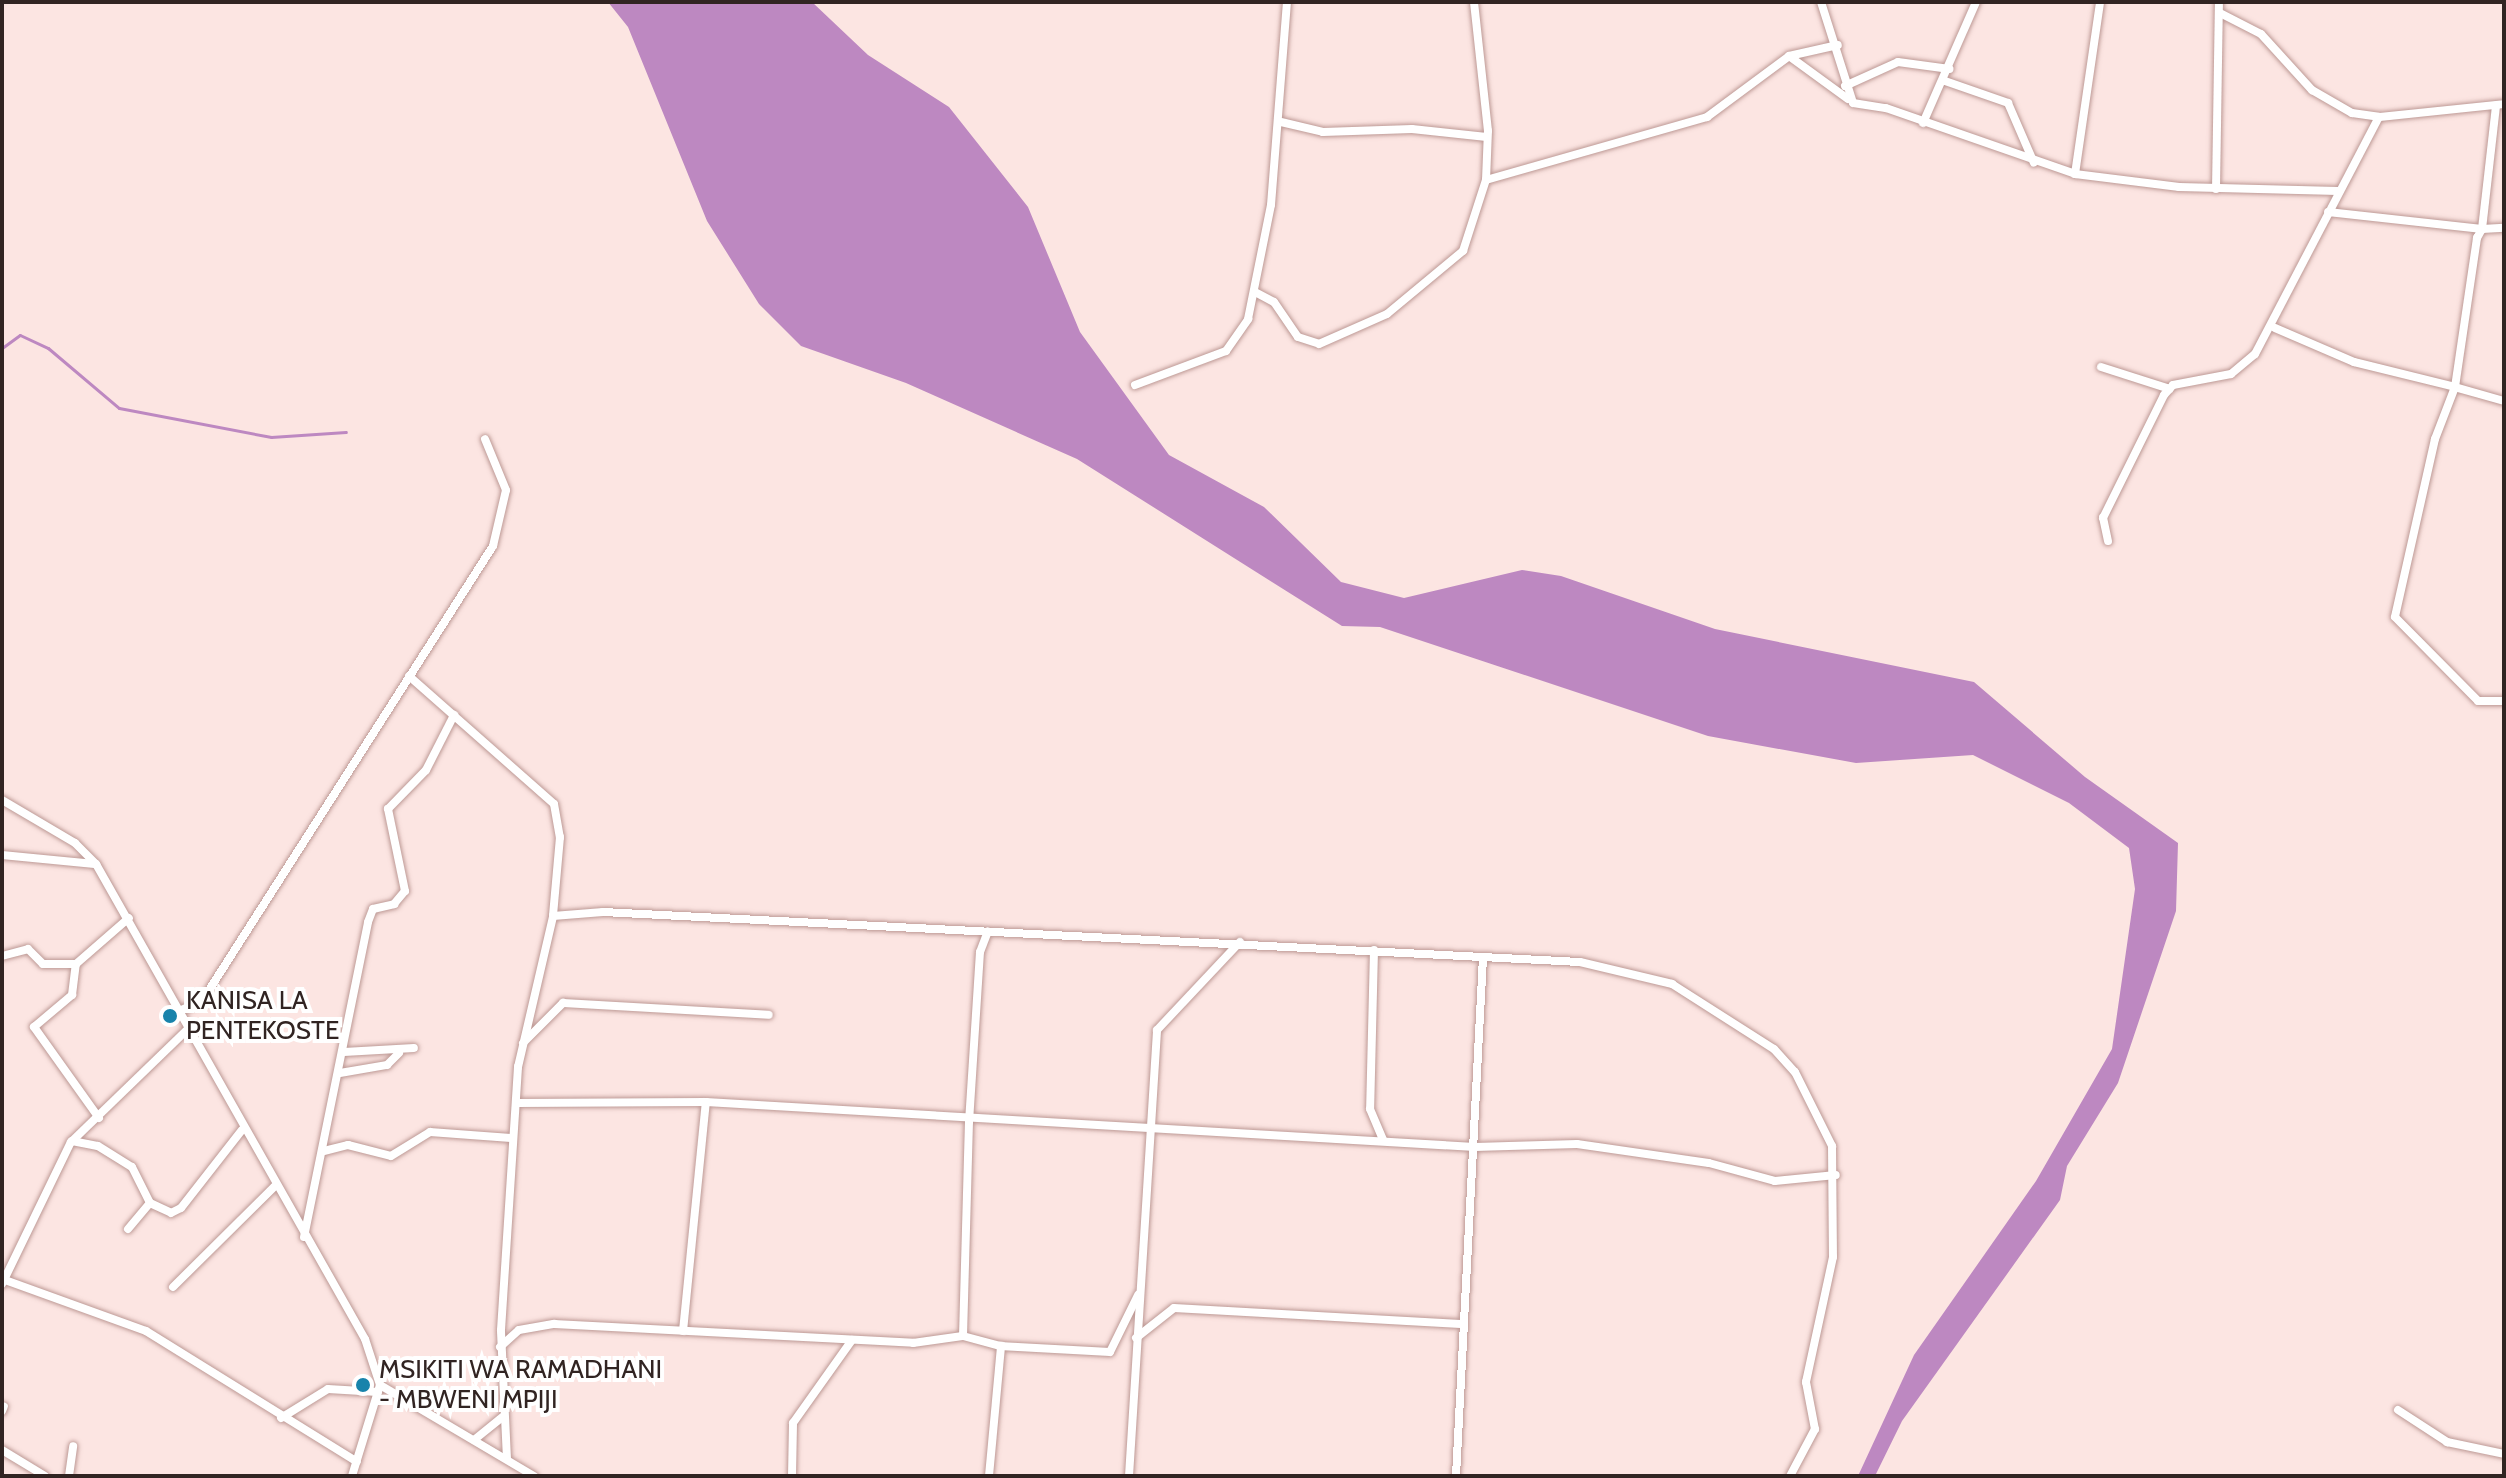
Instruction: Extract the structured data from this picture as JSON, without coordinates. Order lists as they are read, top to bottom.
{
  "places": ["KANISA LA PENTEKOSTE", "MSIKITI WA RAMADHANI - MBWENI MPIJI"]
}
